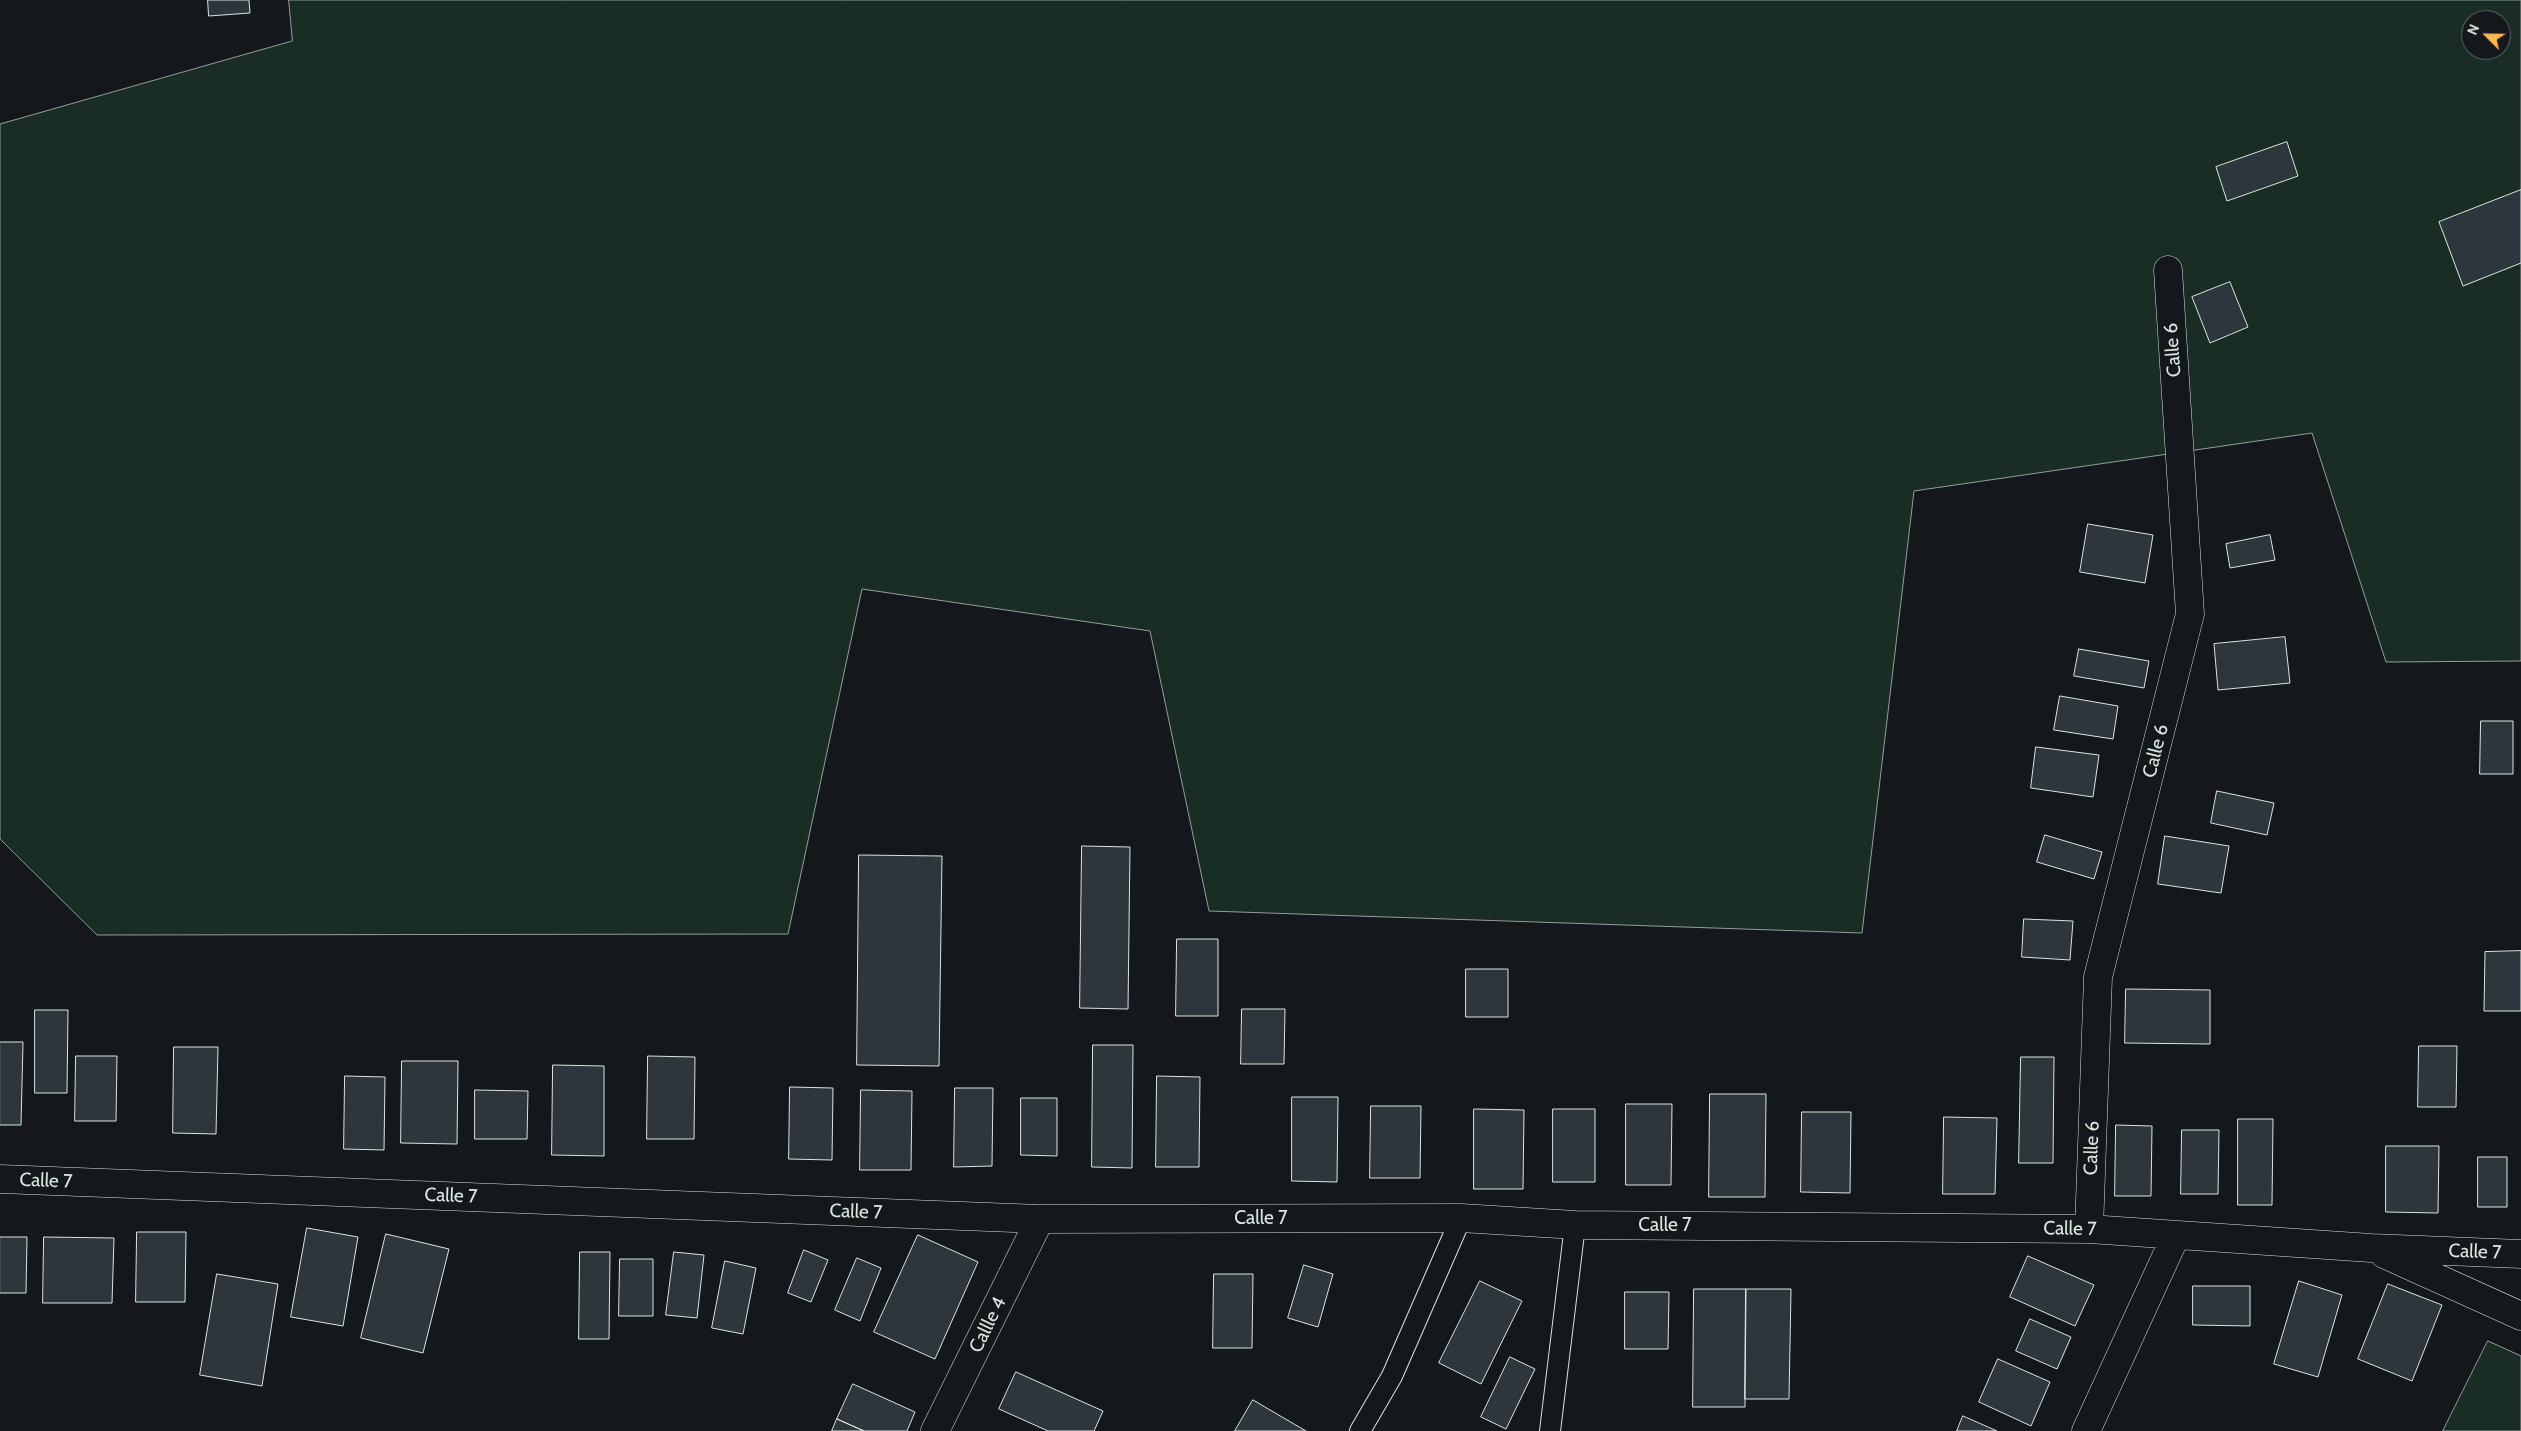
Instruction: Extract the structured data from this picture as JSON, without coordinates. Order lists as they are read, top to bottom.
{
  "streets": {
    "street": ["Calle 6", "Calle 7", "Callle 4"]
  },
  "crossings": [
    ["Calle 6", "Calle 7"],
    ["Calle 7", "Callle 4"]
  ],
  "north": "top left"
}
